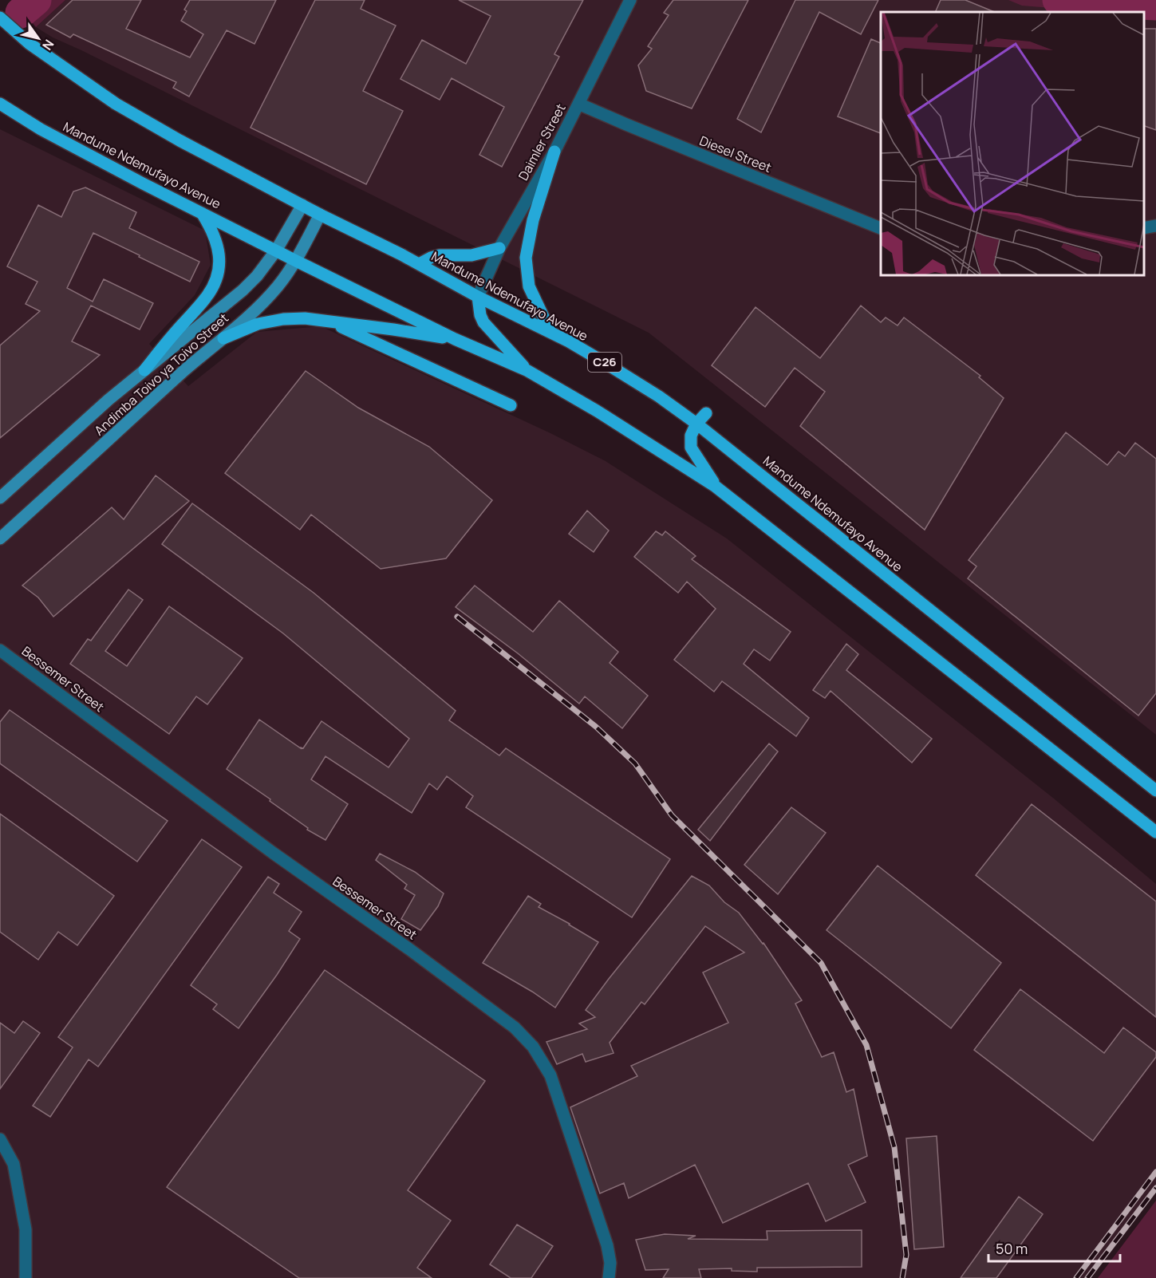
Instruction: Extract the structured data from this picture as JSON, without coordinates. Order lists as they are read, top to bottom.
{
  "streets": {
    "main road": ["Mandume Ndemufayo Avenue", "C26"],
    "street": [
      "Daimler Street",
      "Diesel Street",
      "Andimba Toivo ya Toivo Street",
      "Bessemer Street"
    ]
  },
  "crossings": [
    ["Daimler Street", "Diesel Street"],
    ["Daimler Street", "Mandume Ndemufayo Avenue"],
    ["Mandume Ndemufayo Avenue", "Andimba Toivo ya Toivo Street"]
  ],
  "scale_bar": "50 m",
  "north": "bottom right"
}
